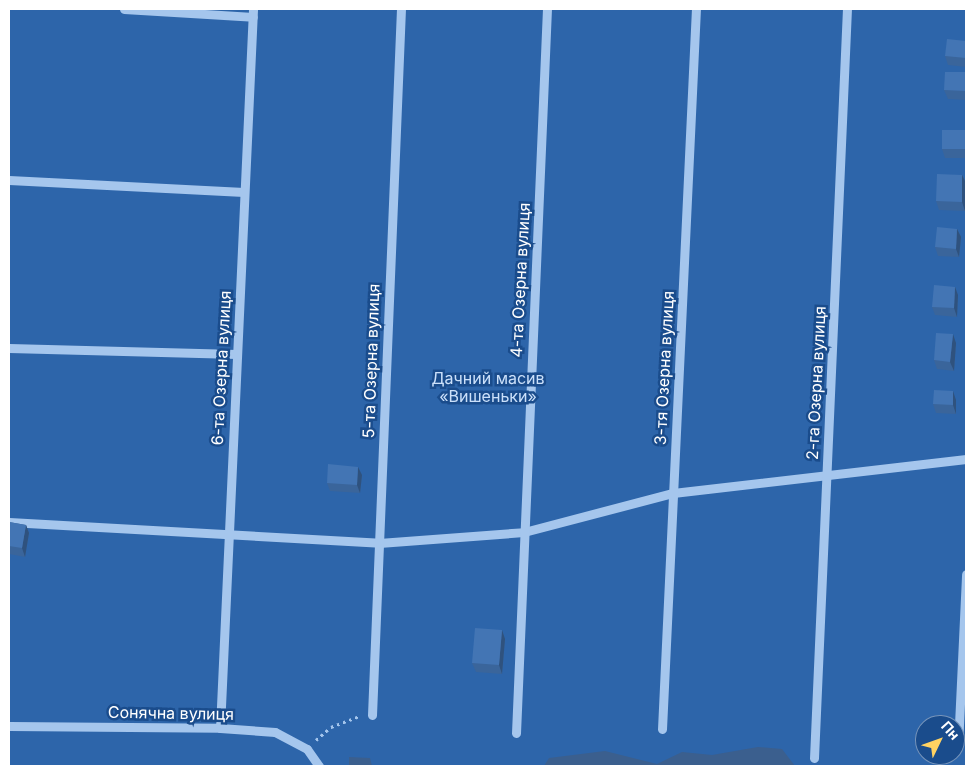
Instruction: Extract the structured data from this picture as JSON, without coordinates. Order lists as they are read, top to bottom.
{
  "streets": {
    "street": [
      "4-та Озерна вулиця",
      "5-та Озерна вулиця",
      "6-та Озерна вулиця",
      "3-тя Озерна вулиця",
      "2-га Озерна вулиця",
      "Сонячна вулиця"
    ]
  },
  "crossings": [
    ["6-та Озерна вулиця", "Сонячна вулиця"]
  ],
  "parks": ["Дачний масив «Вишеньки»"],
  "north": "top right"
}
